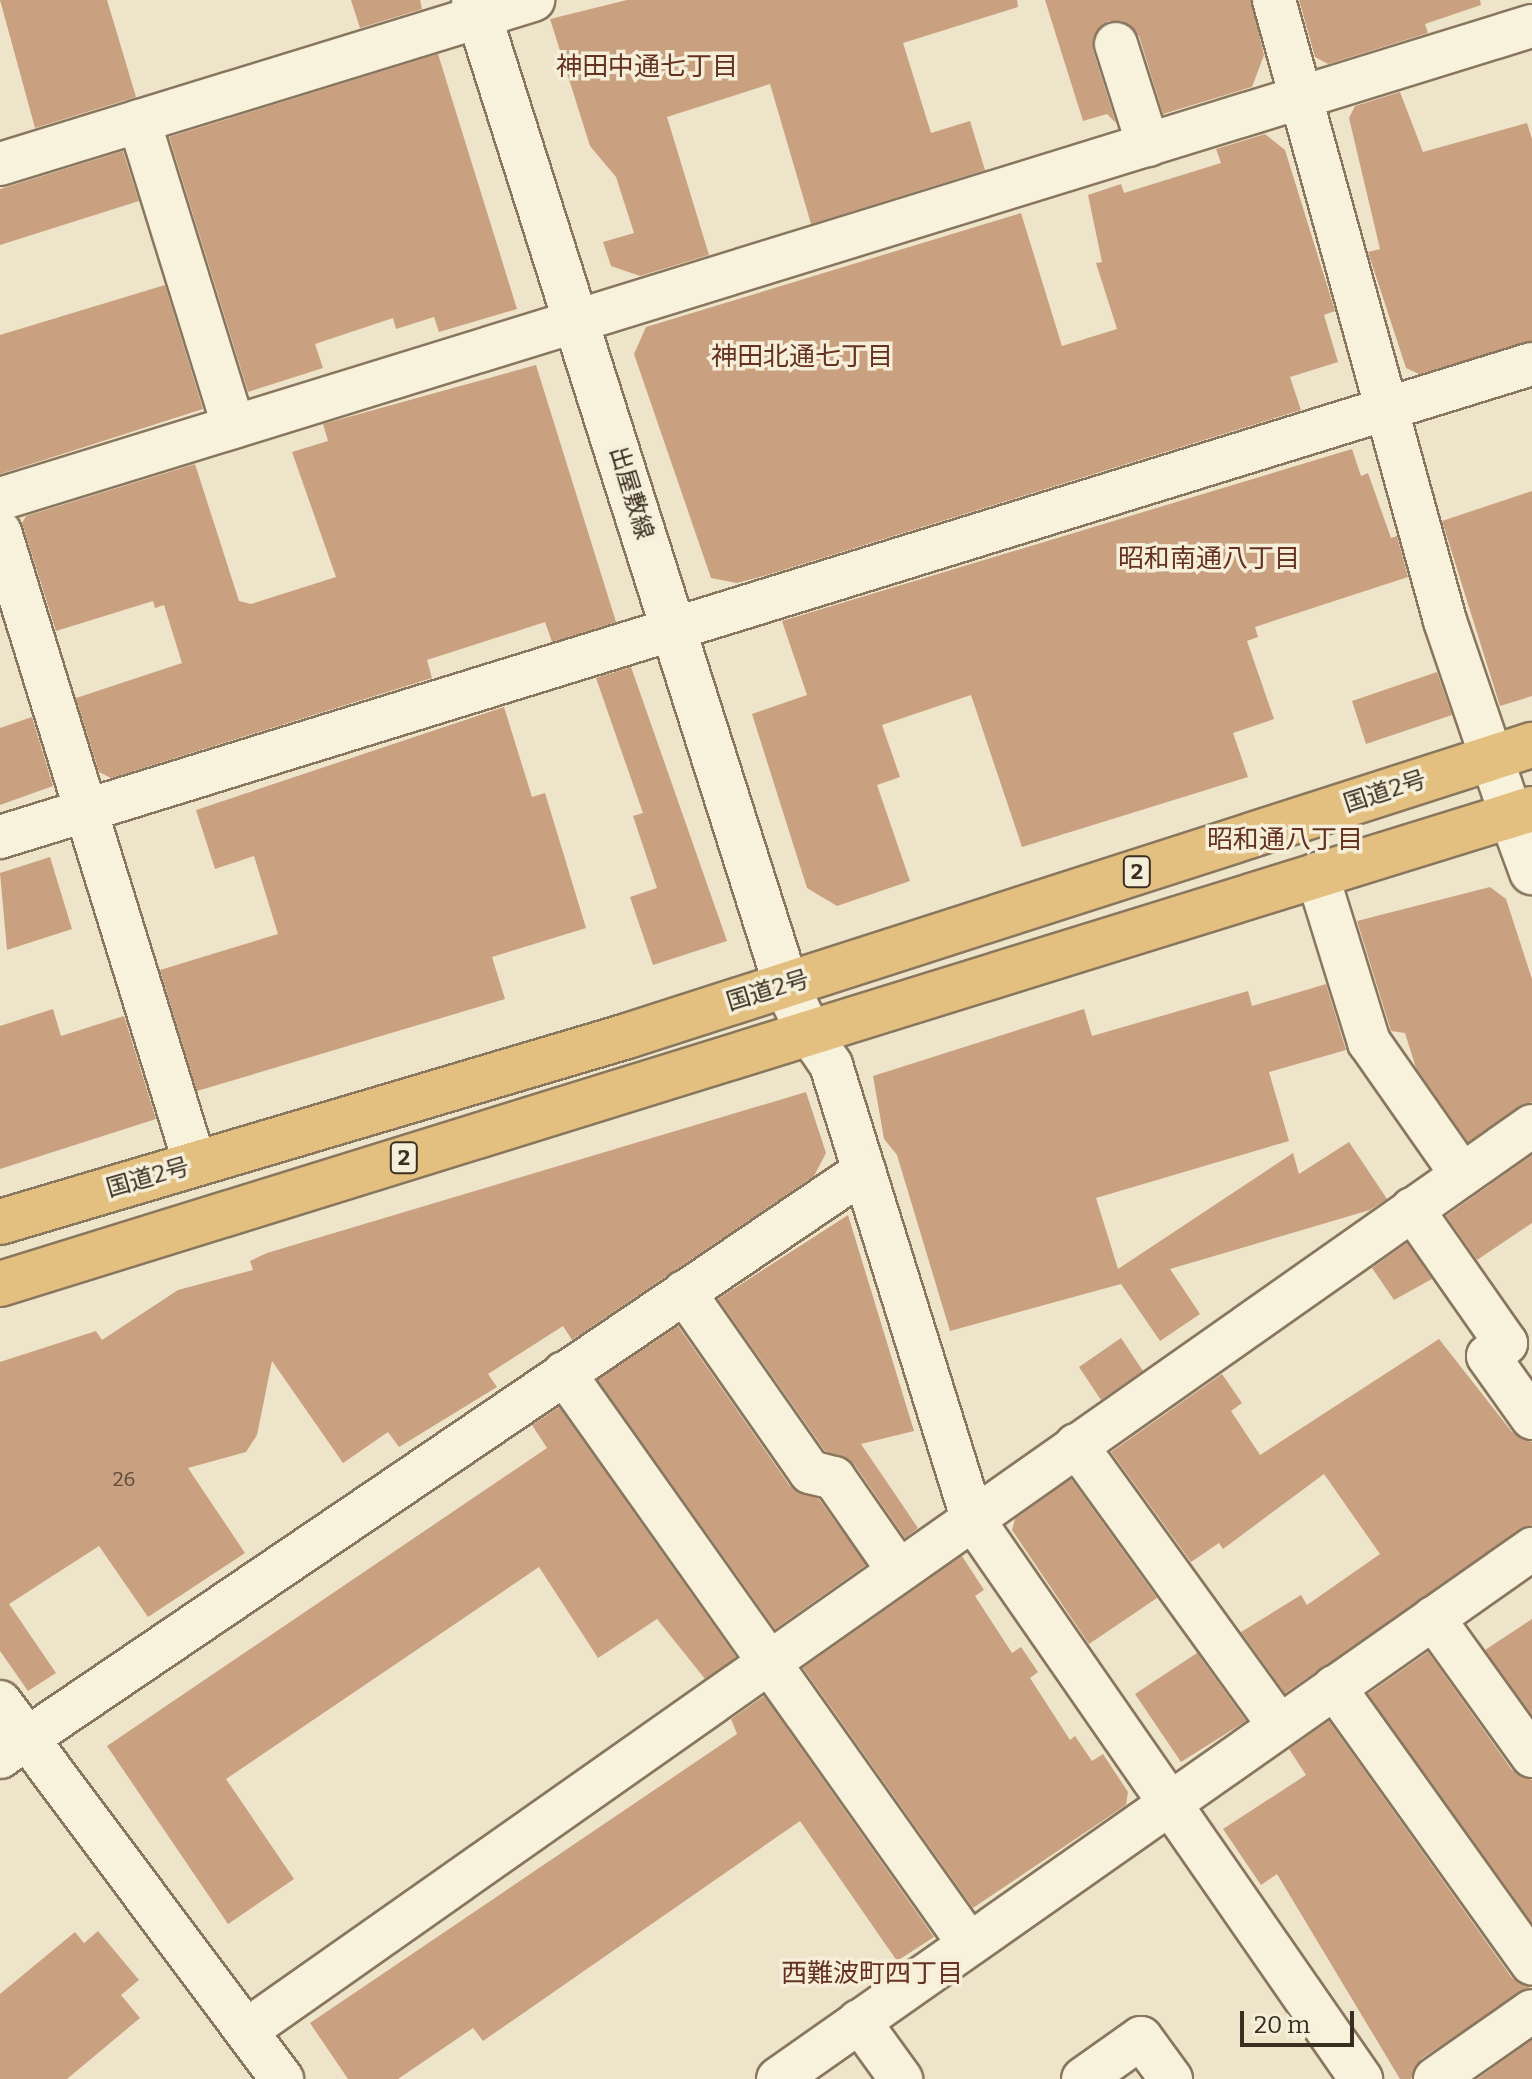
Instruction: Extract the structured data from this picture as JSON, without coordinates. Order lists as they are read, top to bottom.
{
  "streets": {
    "highway": ["国道2号", "2"],
    "street": ["出屋敷線"]
  },
  "crossings": [
    ["出屋敷線", "国道2号"]
  ],
  "districts": [
    "神田中通七丁目",
    "神田北通七丁目",
    "昭和南通八丁目",
    "昭和通八丁目",
    "西難波町四丁目"
  ],
  "house_numbers": ["26"],
  "scale_bar": "20 m"
}
